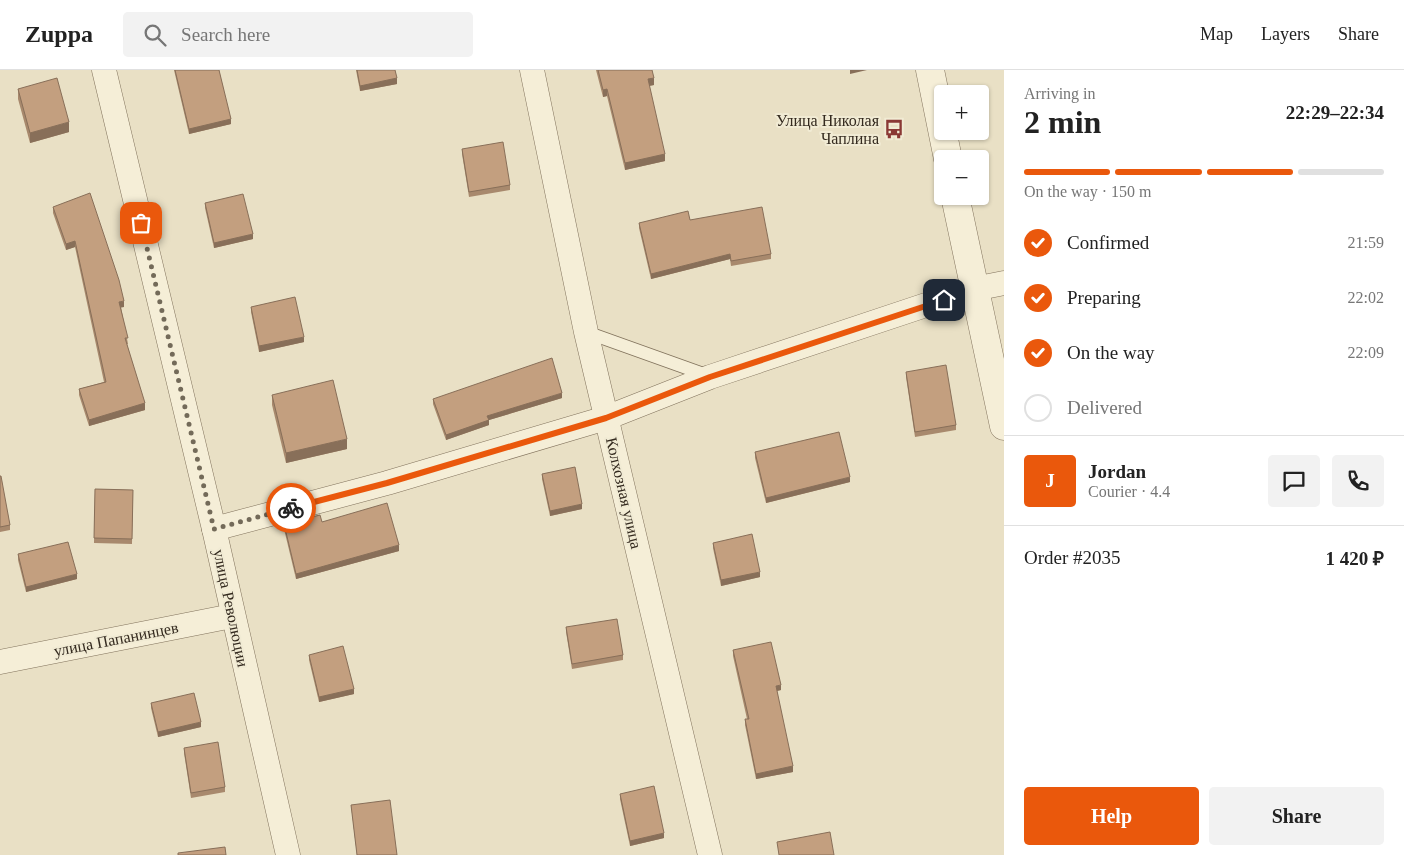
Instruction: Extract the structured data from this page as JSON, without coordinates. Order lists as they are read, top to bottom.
{
  "streets": {
    "street": ["Колхозная улица", "улица Революции", "улица Папанинцев"]
  },
  "crossings": [
    ["улица Революции", "улица Папанинцев"]
  ],
  "places": {
    "bus stop": ["Улица Николая Чаплина"]
  },
  "page": {
    "header": "Zuppa",
    "search": "Search here",
    "nav": ["Map", "Layers", "Share"],
    "heading": ["2 min", "Arriving in", "22:29–22:34"],
    "panel": [
      "Jordan",
      "Courier · 4.4",
      "Order #2035",
      "1 420 ₽"
    ],
    "map_buttons": ["+", "−"],
    "bar": "On the way · 150 m",
    "list": [
      ["Confirmed", "21:59"],
      ["Preparing", "22:02"],
      ["On the way", "22:09"],
      "Delivered"
    ],
    "round": "J",
    "buttons": ["Help", "Share"]
  }
}
